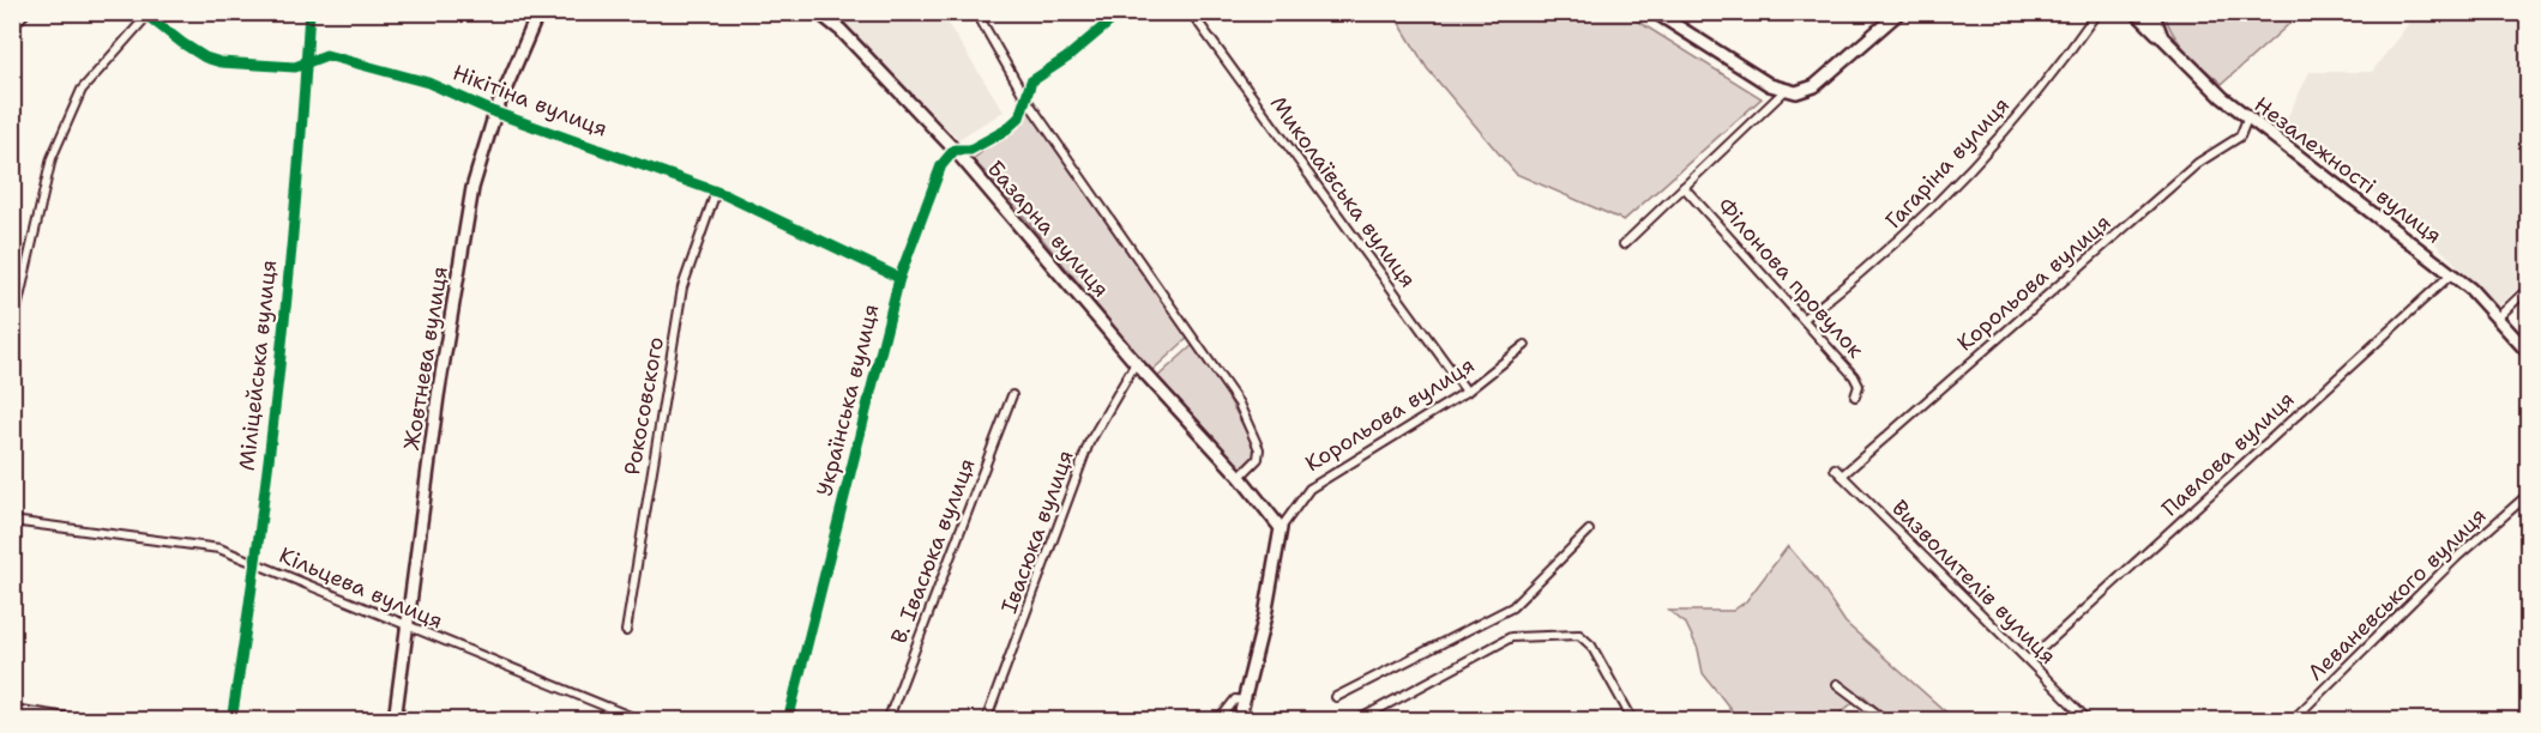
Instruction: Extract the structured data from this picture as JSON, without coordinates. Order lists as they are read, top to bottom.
{
  "streets": {
    "main road": [
      "Незалежності вулиця",
      "Базарна вулиця",
      "Корольова вулиця",
      "Жовтнева вулиця"
    ],
    "street": [
      "Нікітіна вулиця",
      "Гагаріна вулиця",
      "Миколаївська вулиця",
      "Філонова провулок",
      "Міліцейська вулиця",
      "Українська вулиця",
      "Рокосовского",
      "Павлова вулиця",
      "Івасюка вулиця",
      "В. Івасюка вулиця",
      "Визволителів вулиця",
      "Кільцева вулиця",
      "Леваневського вулиця"
    ]
  },
  "crossings": [
    ["Нікітіна вулиця", "Жовтнева вулиця"],
    ["Нікітіна вулиця", "Міліцейська вулиця"],
    ["Нікітіна вулиця", "Українська вулиця"],
    ["Нікітіна вулиця", "Рокосовского"],
    ["Гагаріна вулиця", "Філонова провулок"],
    ["Незалежності вулиця", "Корольова вулиця"],
    ["Незалежності вулиця", "Павлова вулиця"],
    ["Миколаївська вулиця", "Корольова вулиця"],
    ["Базарна вулиця", "Корольова вулиця"],
    ["Базарна вулиця", "Українська вулиця"],
    ["Базарна вулиця", "Івасюка вулиця"],
    ["Корольова вулиця", "Визволителів вулиця"],
    ["Жовтнева вулиця", "Кільцева вулиця"],
    ["Міліцейська вулиця", "Кільцева вулиця"],
    ["Павлова вулиця", "Визволителів вулиця"]
  ]
}
